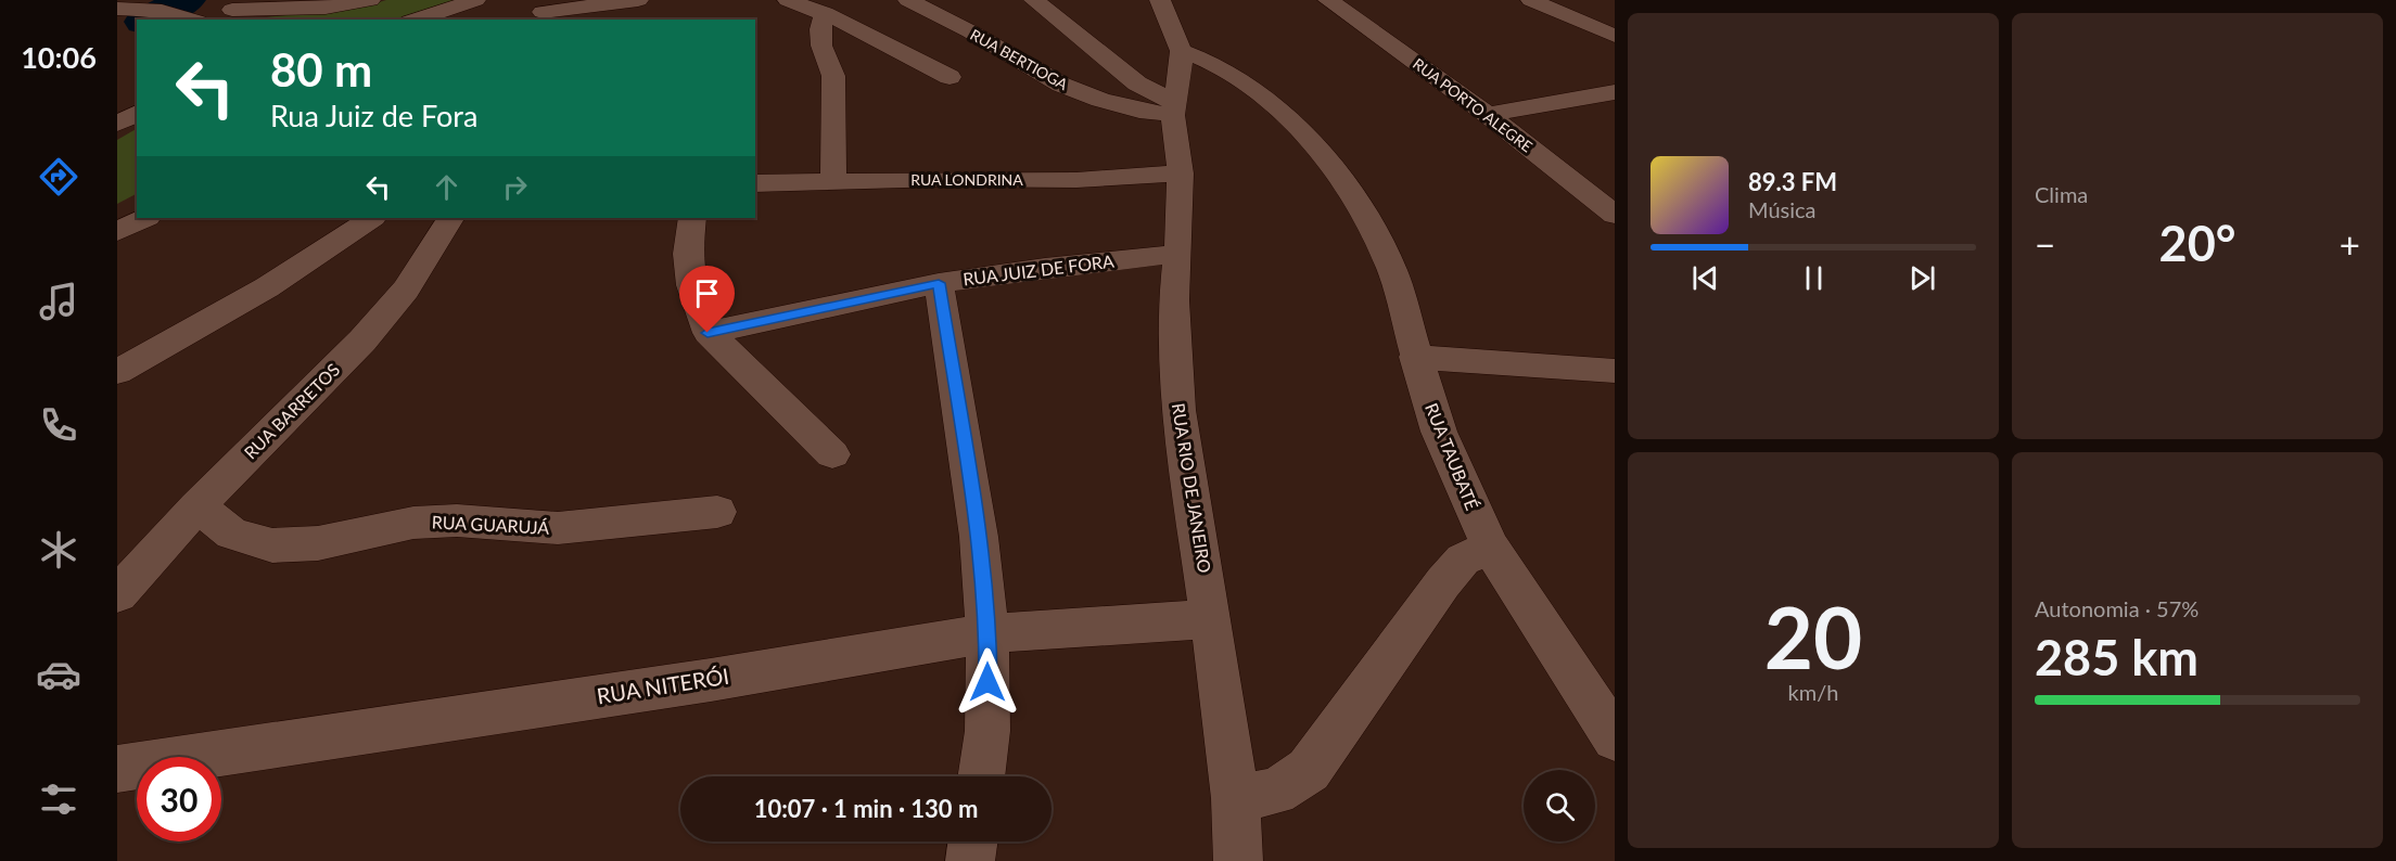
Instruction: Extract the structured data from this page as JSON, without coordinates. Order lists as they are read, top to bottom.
{
  "streets": {
    "street": [
      "RUA BERTIOGA",
      "RUA PORTO ALEGRE",
      "RUA LONDRINA",
      "RUA JUIZ DE FORA",
      "RUA BARRETOS",
      "RUA TAUBATÉ",
      "RUA RIO DE JANEIRO",
      "RUA GUARUJÁ",
      "RUA NITERÓI"
    ]
  },
  "crossings": [
    ["RUA BERTIOGA", "RUA RIO DE JANEIRO"],
    ["RUA LONDRINA", "RUA RIO DE JANEIRO"],
    ["RUA JUIZ DE FORA", "RUA RIO DE JANEIRO"],
    ["RUA BARRETOS", "RUA GUARUJÁ"],
    ["RUA TAUBATÉ", "RUA RIO DE JANEIRO"],
    ["RUA RIO DE JANEIRO", "RUA NITERÓI"]
  ],
  "page": {
    "tabs": "10:06",
    "tile": [
      "Clima",
      ["20", "km/h"],
      ["Autonomia · 57%", "285 km"]
    ],
    "turn": ["80 m", "Rua Juiz de Fora"],
    "song": ["89.3 FM", "Música"],
    "heat": ["−", "20°", "+"],
    "limit": "30",
    "trip": "10:07 · 1 min · 130 m"
  }
}
